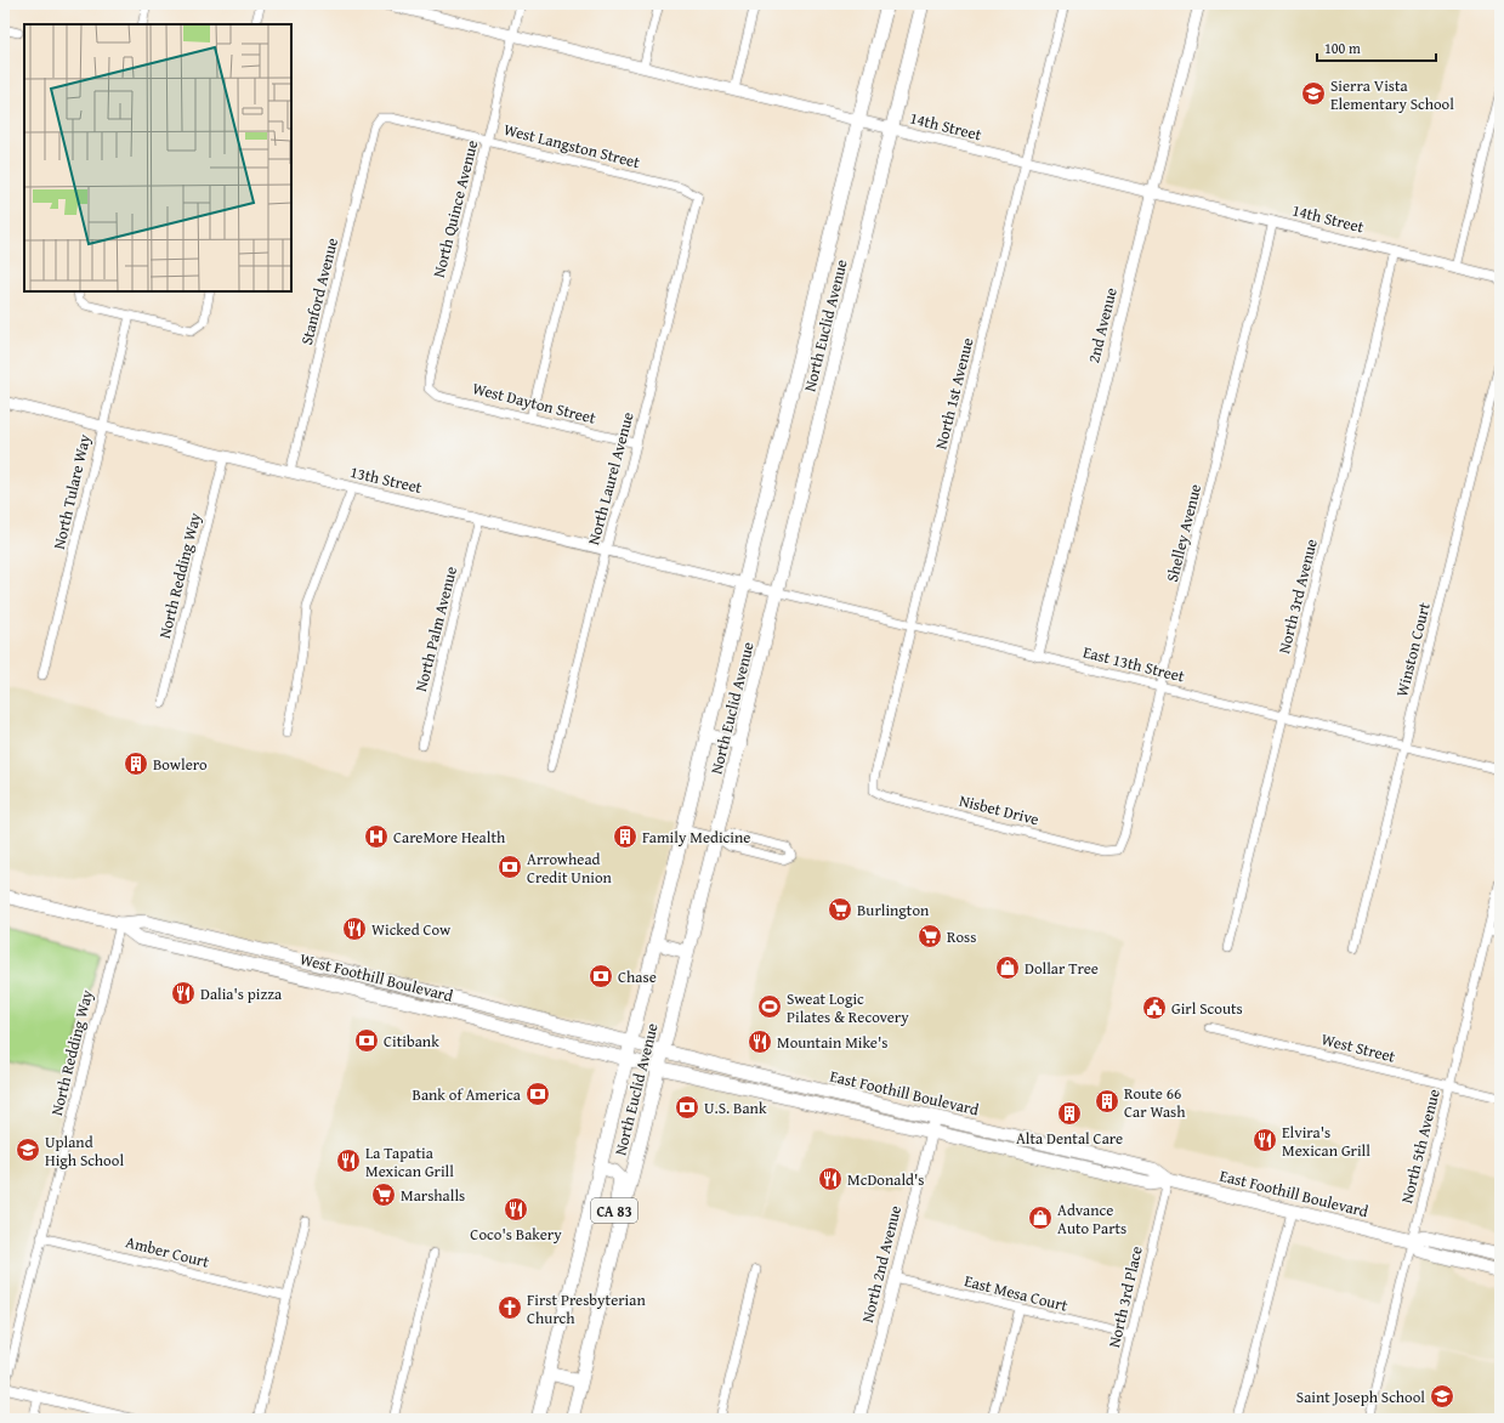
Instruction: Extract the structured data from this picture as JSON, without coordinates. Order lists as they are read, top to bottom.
{
  "streets": {
    "main road": [
      "North Euclid Avenue",
      "West Foothill Boulevard",
      "East Foothill Boulevard",
      "CA 83"
    ],
    "street": [
      "14th Street",
      "West Langston Street",
      "North Quince Avenue",
      "Stanford Avenue",
      "2nd Avenue",
      "North 1st Avenue",
      "West Dayton Street",
      "North Laurel Avenue",
      "13th Street",
      "North Tulare Way",
      "Shelley Avenue",
      "North Redding Way",
      "North 3rd Avenue",
      "North Palm Avenue",
      "Winston Court",
      "East 13th Street",
      "Nisbet Drive",
      "West Street",
      "North 5th Avenue",
      "Amber Court",
      "North 2nd Avenue",
      "East Mesa Court",
      "North 3rd Place"
    ]
  },
  "crossings": [
    ["14th Street", "North Quince Avenue"],
    ["14th Street", "North Euclid Avenue"],
    ["14th Street", "2nd Avenue"],
    ["14th Street", "North 1st Avenue"],
    ["14th Street", "Shelley Avenue"],
    ["14th Street", "North 3rd Avenue"],
    ["West Langston Street", "North Quince Avenue"],
    ["West Langston Street", "Stanford Avenue"],
    ["West Langston Street", "North Laurel Avenue"],
    ["North Quince Avenue", "West Dayton Street"],
    ["Stanford Avenue", "13th Street"],
    ["North Euclid Avenue", "13th Street"],
    ["North Euclid Avenue", "East 13th Street"],
    ["North Euclid Avenue", "West Foothill Boulevard"],
    ["North Euclid Avenue", "East Foothill Boulevard"],
    ["North Euclid Avenue", "CA 83"],
    ["2nd Avenue", "East 13th Street"],
    ["North 1st Avenue", "East 13th Street"],
    ["North 1st Avenue", "Nisbet Drive"],
    ["West Dayton Street", "North Laurel Avenue"],
    ["North Laurel Avenue", "13th Street"],
    ["13th Street", "North Tulare Way"],
    ["13th Street", "North Redding Way"],
    ["13th Street", "North Palm Avenue"],
    ["13th Street", "East 13th Street"],
    ["Shelley Avenue", "East 13th Street"],
    ["Shelley Avenue", "Nisbet Drive"],
    ["North Redding Way", "West Foothill Boulevard"],
    ["North Redding Way", "Amber Court"],
    ["North 3rd Avenue", "East 13th Street"],
    ["Winston Court", "East 13th Street"],
    ["West Foothill Boulevard", "East Foothill Boulevard"],
    ["West Street", "North 5th Avenue"],
    ["East Foothill Boulevard", "North 5th Avenue"],
    ["East Foothill Boulevard", "North 2nd Avenue"],
    ["East Foothill Boulevard", "North 3rd Place"],
    ["North 2nd Avenue", "East Mesa Court"],
    ["East Mesa Court", "North 3rd Place"]
  ],
  "places": {
    "school or university": ["Sierra Vista Elementary School", "Upland High School", "Saint Joseph School"],
    "building": [
      "Bowlero",
      "Family Medicine",
      "Route 66 Car Wash",
      "Alta Dental Care"
    ],
    "hospital": ["CareMore Health"],
    "bank": [
      "Arrowhead Credit Union",
      "Chase",
      "Citibank",
      "Bank of America",
      "U.S. Bank"
    ],
    "supermarket": ["Burlington", "Ross", "Marshalls"],
    "restaurant": [
      "Wicked Cow",
      "Dalia's pizza",
      "Mountain Mike's",
      "Elvira's Mexican Grill",
      "La Tapatia Mexican Grill",
      "McDonald's",
      "Coco's Bakery"
    ],
    "shop": ["Dollar Tree", "Advance Auto Parts"],
    "sports": ["Sweat Logic Pilates & Recovery"],
    "public building": ["Girl Scouts"],
    "church": ["First Presbyterian Church"]
  },
  "scale_bar": "100 m"
}
